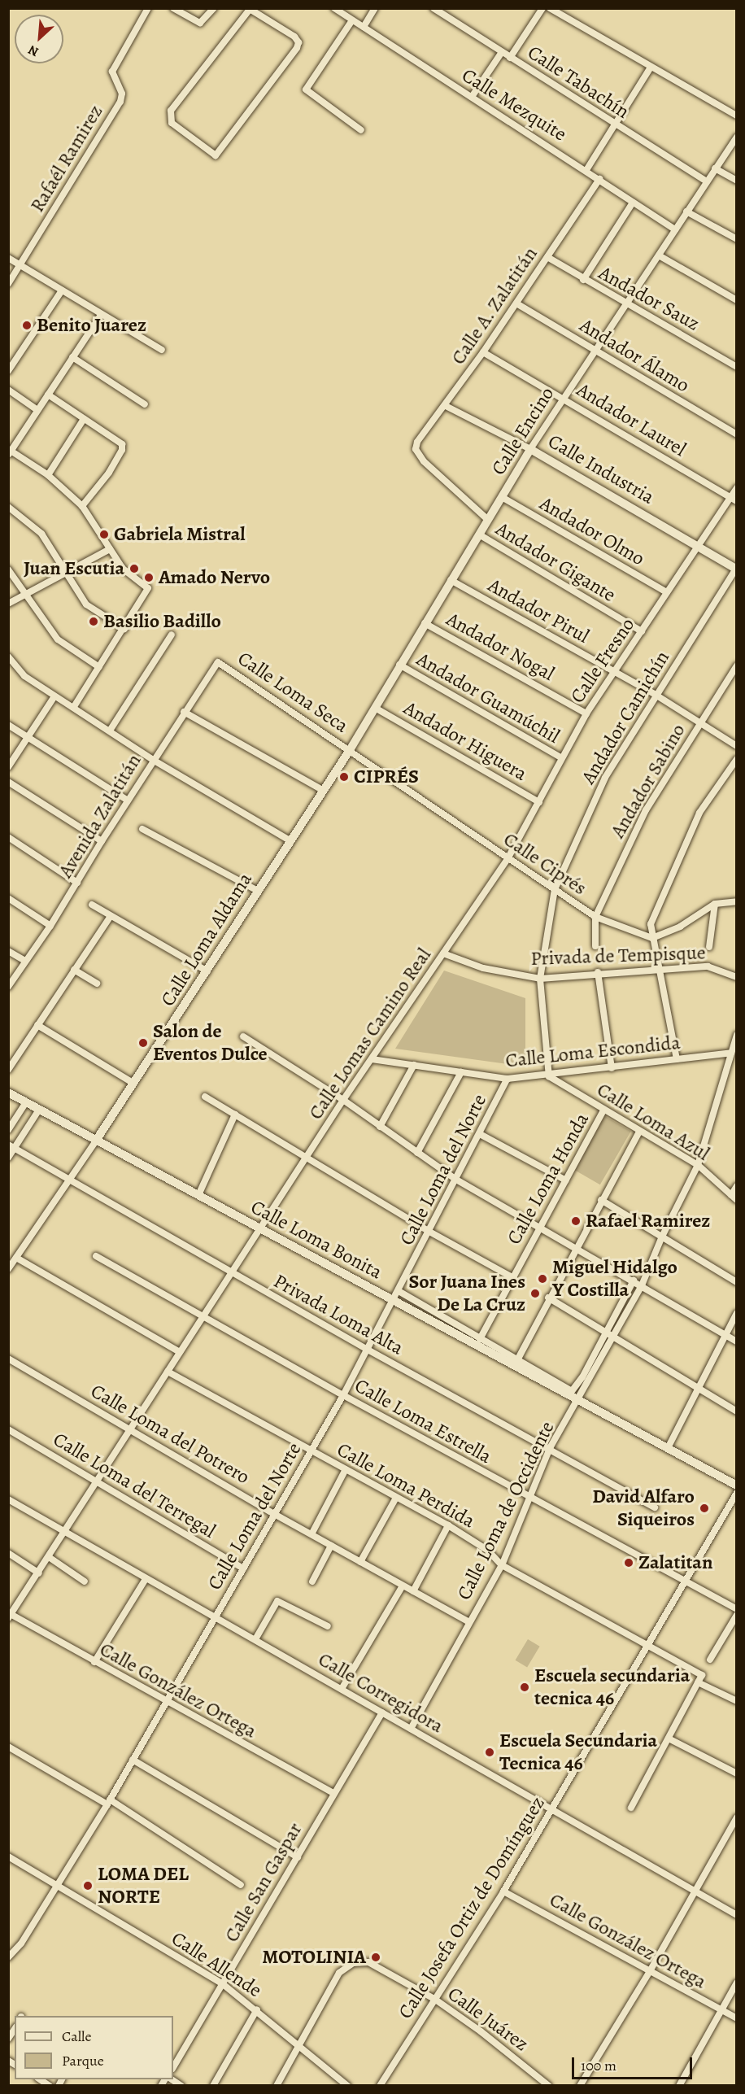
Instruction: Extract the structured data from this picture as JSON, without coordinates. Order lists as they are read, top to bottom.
{
  "streets": {
    "street": [
      "Calle Tabachín",
      "Calle Mezquite",
      "Rafaél Ramirez",
      "Andador Sauz",
      "Calle A. Zalatitán",
      "Andador Álamo",
      "Andador Laurel",
      "Calle Encino",
      "Calle Industria",
      "Andador Olmo",
      "Andador Gigante",
      "Andador Pirul",
      "Andador Nogal",
      "Calle Fresno",
      "Calle Loma Seca",
      "Andador Guamúchil",
      "Andador Camichín",
      "Andador Higuera",
      "Andador Sabino",
      "Avenida Zalatitán",
      "Calle Ciprés",
      "Calle Loma Aldama",
      "Privada de Tempisque",
      "Calle Lomas Camino Real",
      "Calle Loma Escondida",
      "Calle Loma Azul",
      "Calle Loma del Norte",
      "Calle Loma Honda",
      "Calle Loma Bonita",
      "Privada Loma Alta",
      "Calle Loma Estrella",
      "Calle Loma del Potrero",
      "Calle Loma del Terregal",
      "Calle Loma Perdida",
      "Calle Loma de Occidente",
      "Calle González Ortega",
      "Calle Corregidora",
      "Calle San Gaspar",
      "Calle Josefa Ortiz de Domínguez",
      "Calle Allende",
      "Calle Juárez"
    ]
  },
  "crossings": [
    ["Calle Tabachín", "Calle Encino"],
    ["Calle Mezquite", "Calle A. Zalatitán"],
    ["Calle Mezquite", "Calle Encino"],
    ["Andador Sauz", "Calle A. Zalatitán"],
    ["Andador Sauz", "Calle Encino"],
    ["Calle A. Zalatitán", "Andador Álamo"],
    ["Calle A. Zalatitán", "Andador Laurel"],
    ["Calle A. Zalatitán", "Calle Encino"],
    ["Calle A. Zalatitán", "Calle Industria"],
    ["Andador Álamo", "Calle Encino"],
    ["Andador Laurel", "Calle Encino"],
    ["Andador Laurel", "Calle Fresno"],
    ["Calle Encino", "Calle Industria"],
    ["Calle Encino", "Andador Olmo"],
    ["Calle Encino", "Andador Gigante"],
    ["Calle Encino", "Andador Pirul"],
    ["Calle Encino", "Andador Nogal"],
    ["Calle Encino", "Calle Loma Seca"],
    ["Calle Encino", "Andador Guamúchil"],
    ["Calle Encino", "Andador Higuera"],
    ["Calle Encino", "Calle Ciprés"],
    ["Calle Encino", "Calle Loma Aldama"],
    ["Calle Industria", "Calle Fresno"],
    ["Calle Industria", "Andador Camichín"],
    ["Andador Olmo", "Calle Fresno"],
    ["Andador Gigante", "Calle Fresno"],
    ["Andador Pirul", "Calle Fresno"],
    ["Andador Pirul", "Andador Camichín"],
    ["Andador Pirul", "Andador Sabino"],
    ["Andador Nogal", "Calle Fresno"],
    ["Calle Fresno", "Andador Guamúchil"],
    ["Calle Fresno", "Andador Higuera"],
    ["Calle Fresno", "Calle Ciprés"],
    ["Calle Fresno", "Calle Lomas Camino Real"],
    ["Calle Loma Seca", "Avenida Zalatitán"],
    ["Calle Loma Seca", "Calle Ciprés"],
    ["Calle Loma Seca", "Calle Loma Aldama"],
    ["Andador Camichín", "Calle Ciprés"],
    ["Andador Camichín", "Privada de Tempisque"],
    ["Andador Camichín", "Calle Loma Escondida"],
    ["Andador Camichín", "Calle Loma Azul"],
    ["Andador Sabino", "Calle Ciprés"],
    ["Calle Ciprés", "Calle Loma Aldama"],
    ["Calle Ciprés", "Calle Lomas Camino Real"],
    ["Calle Loma Aldama", "Calle Loma Bonita"],
    ["Calle Loma Aldama", "Privada Loma Alta"],
    ["Privada de Tempisque", "Calle Lomas Camino Real"],
    ["Calle Lomas Camino Real", "Calle Loma Escondida"],
    ["Calle Lomas Camino Real", "Calle Loma Bonita"],
    ["Calle Lomas Camino Real", "Privada Loma Alta"],
    ["Calle Lomas Camino Real", "Calle Loma Estrella"],
    ["Calle Lomas Camino Real", "Calle Loma del Potrero"],
    ["Calle Lomas Camino Real", "Calle Loma del Terregal"],
    ["Calle Lomas Camino Real", "Calle Loma Perdida"],
    ["Calle Lomas Camino Real", "Calle González Ortega"],
    ["Calle Lomas Camino Real", "Calle Corregidora"],
    ["Calle Loma Escondida", "Calle Loma Azul"],
    ["Calle Loma Escondida", "Calle Loma del Norte"],
    ["Calle Loma Escondida", "Calle Loma de Occidente"],
    ["Calle Loma Azul", "Calle Loma Honda"],
    ["Calle Loma Azul", "Calle Loma de Occidente"],
    ["Calle Loma del Norte", "Calle Loma Bonita"],
    ["Calle Loma del Norte", "Privada Loma Alta"],
    ["Calle Loma del Norte", "Calle Loma Estrella"],
    ["Calle Loma del Norte", "Calle Loma del Potrero"],
    ["Calle Loma del Norte", "Calle Loma del Terregal"],
    ["Calle Loma del Norte", "Calle Loma Perdida"],
    ["Calle Loma del Norte", "Calle González Ortega"],
    ["Calle Loma del Norte", "Calle Corregidora"],
    ["Calle Loma del Norte", "Calle Allende"],
    ["Calle Loma Bonita", "Calle Loma de Occidente"],
    ["Privada Loma Alta", "Calle Loma de Occidente"],
    ["Calle Loma Estrella", "Calle Loma de Occidente"],
    ["Calle Loma Estrella", "Calle Josefa Ortiz de Domínguez"],
    ["Calle Loma del Potrero", "Calle Loma de Occidente"],
    ["Calle Loma Perdida", "Calle Loma de Occidente"],
    ["Calle Loma Perdida", "Calle Josefa Ortiz de Domínguez"],
    ["Calle Loma de Occidente", "Calle Corregidora"],
    ["Calle González Ortega", "Calle San Gaspar"],
    ["Calle González Ortega", "Calle Josefa Ortiz de Domínguez"],
    ["Calle Corregidora", "Calle San Gaspar"],
    ["Calle Corregidora", "Calle Josefa Ortiz de Domínguez"],
    ["Calle San Gaspar", "Calle Allende"],
    ["Calle Josefa Ortiz de Domínguez", "Calle Juárez"],
    ["Calle Allende", "Calle Juárez"]
  ],
  "places": [
    "Benito Juarez",
    "Gabriela Mistral",
    "Juan Escutia",
    "Amado Nervo",
    "Basilio Badillo",
    "CIPRÉS",
    "Salon de Eventos Dulce",
    "Rafael Ramirez",
    "Miguel Hidalgo Y Costilla",
    "Sor Juana Ines De La Cruz",
    "David Alfaro Siqueiros",
    "Zalatitan",
    "Escuela secundaria tecnica 46",
    "Escuela Secundaria Tecnica 46",
    "LOMA DEL NORTE",
    "MOTOLINIA"
  ],
  "legend": ["Calle", "Parque"],
  "scale_bar": "100 m",
  "north": "bottom left"
}
